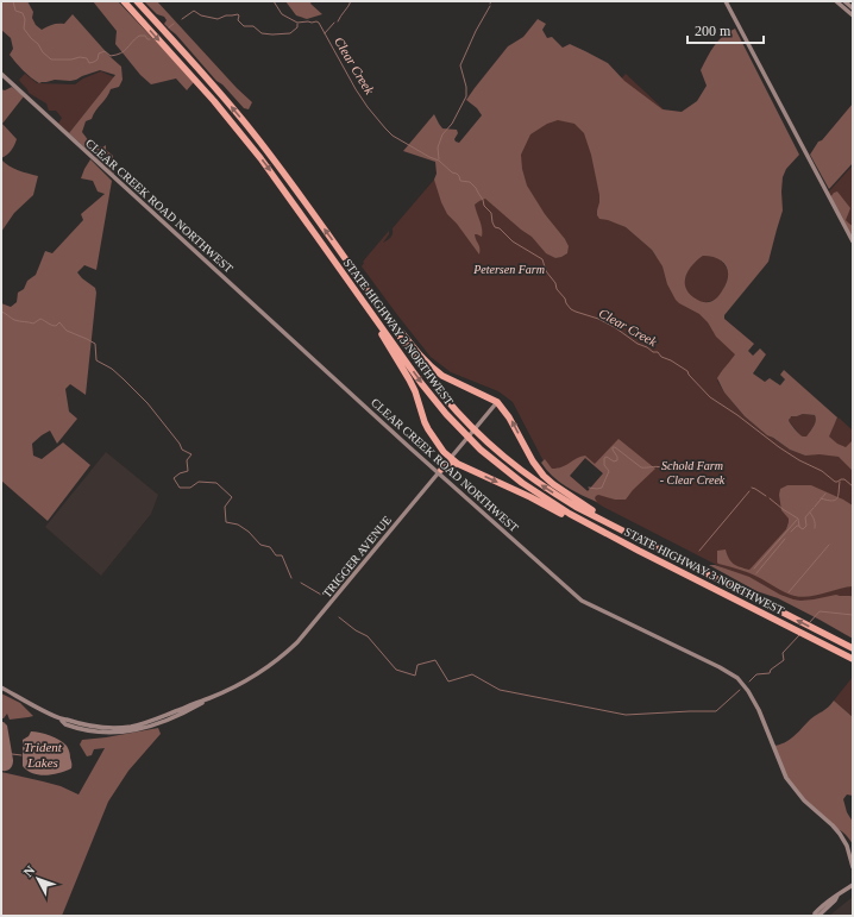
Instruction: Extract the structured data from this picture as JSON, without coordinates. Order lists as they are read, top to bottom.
{
  "streets": {
    "highway": ["STATE HIGHWAY 3 NORTHWEST"],
    "main road": ["CLEAR CREEK ROAD NORTHWEST", "TRIGGER AVENUE"]
  },
  "water": ["Clear Creek", "Trident Lakes"],
  "parks": ["Petersen Farm", "Schold Farm - Clear Creek"],
  "scale_bar": "200 m",
  "north": "top left"
}
